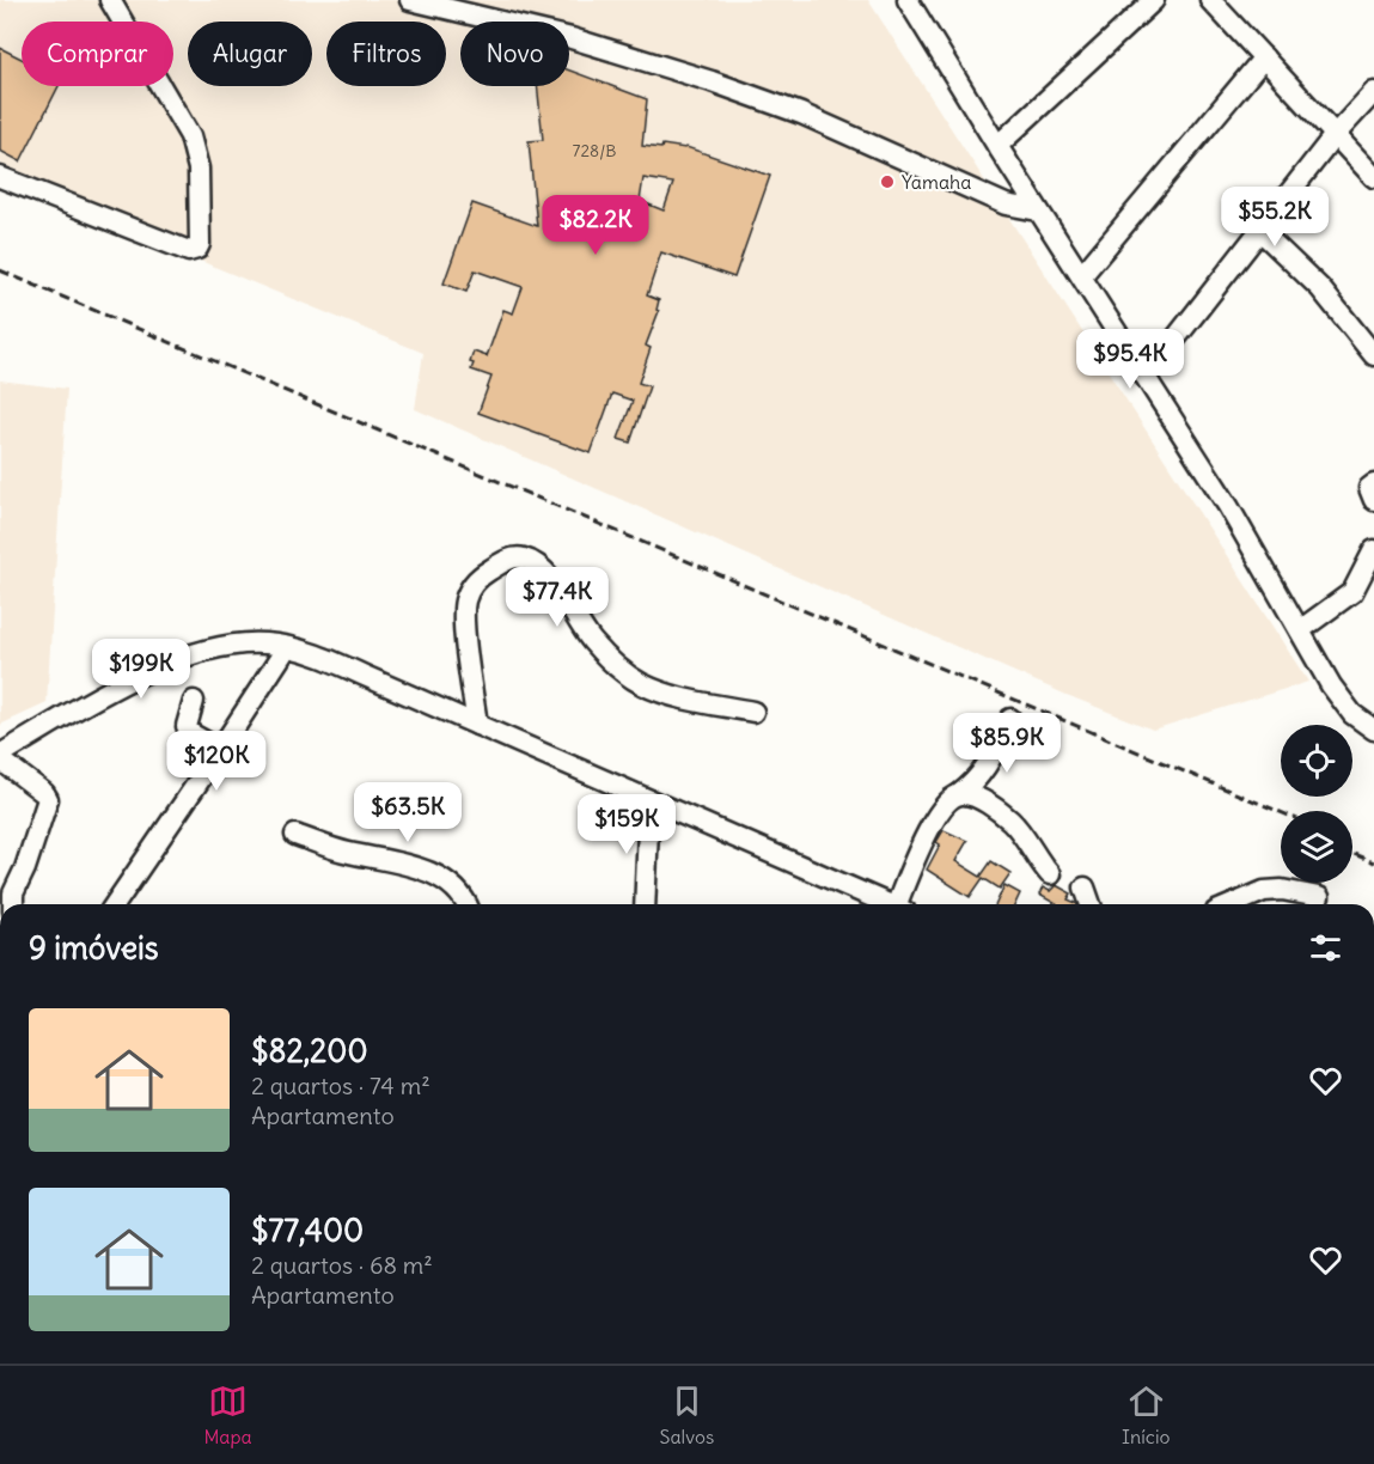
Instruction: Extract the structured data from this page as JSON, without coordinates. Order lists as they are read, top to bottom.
{
  "places": ["Yamaha"],
  "house_numbers": ["728/B"],
  "page": {
    "chip": [
      "Comprar",
      "Alugar",
      "Filtros",
      "Novo"
    ],
    "price": [
      "$55.2K",
      "$82.2K",
      "$95.4K",
      "$77.4K",
      "$199K",
      "$85.9K",
      "$120K",
      "$63.5K",
      "$159K"
    ],
    "heading": "9 imóveis",
    "list": [
      {
        "name": "$82,200",
        "note": "2 quartos · 74 m² · Apartamento"
      },
      {
        "name": "$77,400",
        "note": "2 quartos · 68 m² · Apartamento"
      }
    ],
    "tabs": ["Mapa", "Salvos", "Início"]
  }
}
